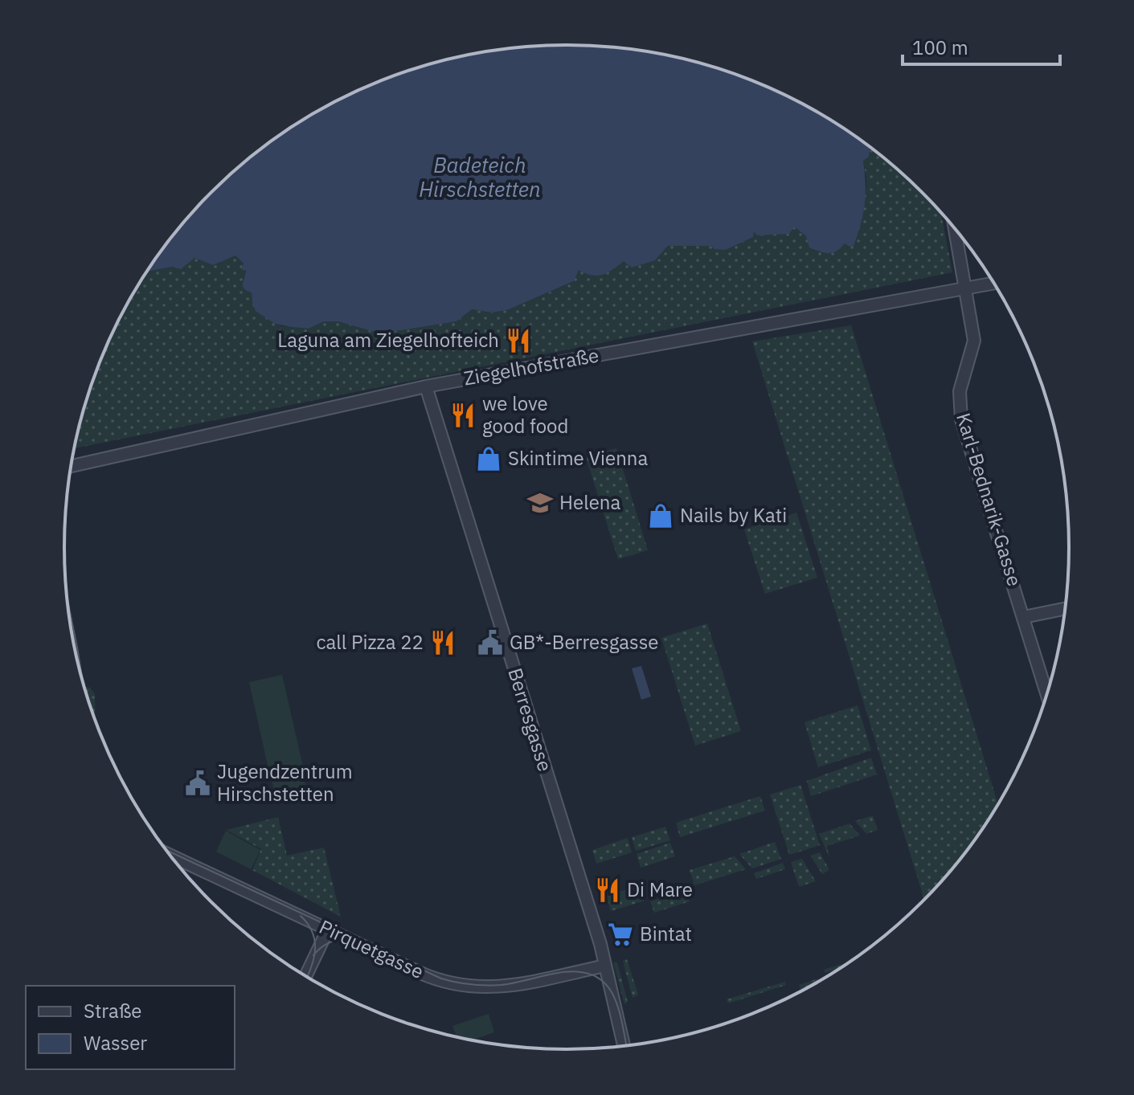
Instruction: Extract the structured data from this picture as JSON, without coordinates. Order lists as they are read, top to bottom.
{
  "streets": {
    "street": [
      "Ziegelhofstraße",
      "Karl-Bednarik-Gasse",
      "Berresgasse",
      "Pirquetgasse"
    ]
  },
  "crossings": [
    ["Ziegelhofstraße", "Karl-Bednarik-Gasse"],
    ["Ziegelhofstraße", "Berresgasse"],
    ["Berresgasse", "Pirquetgasse"]
  ],
  "water": ["Badeteich Hirschstetten"],
  "places": {
    "restaurant": [
      "Laguna am Ziegelhofteich",
      "we love good food",
      "call Pizza 22",
      "Di Mare"
    ],
    "shop": ["Skintime Vienna", "Nails by Kati"],
    "school or university": ["Helena"],
    "public building": ["GB*-Berresgasse", "Jugendzentrum Hirschstetten"],
    "supermarket": ["Bintat"]
  },
  "legend": ["Straße", "Wasser"],
  "scale_bar": "100 m"
}
